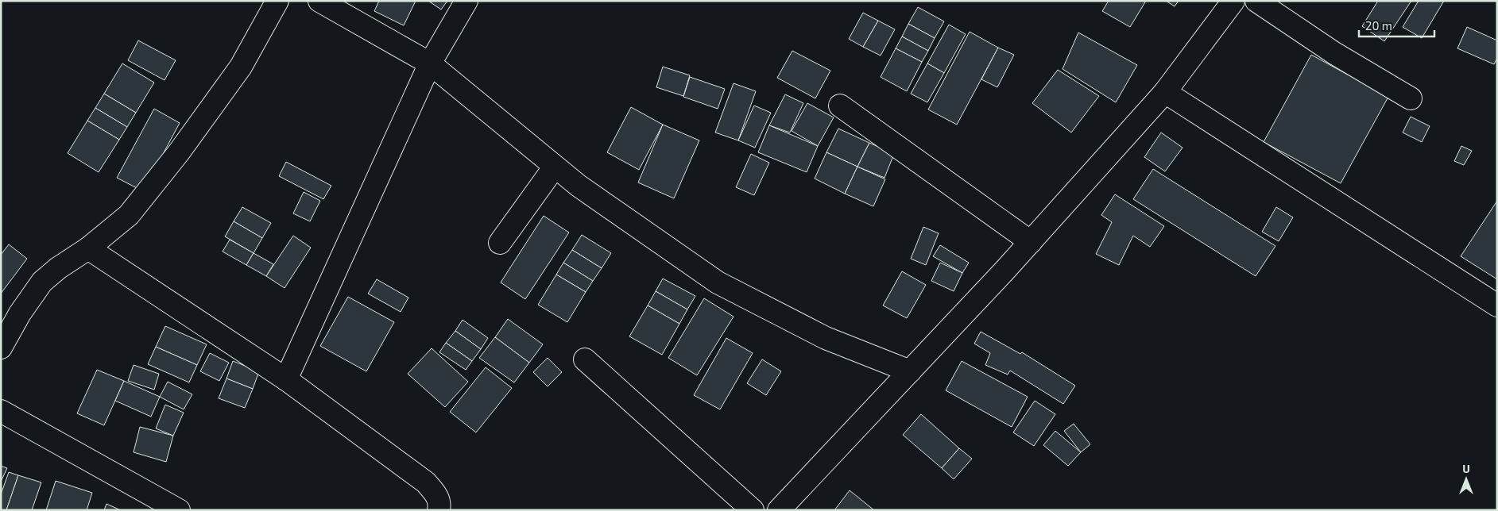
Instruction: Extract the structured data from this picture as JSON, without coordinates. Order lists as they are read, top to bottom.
{
  "scale_bar": "20 m",
  "north": "top"
}
